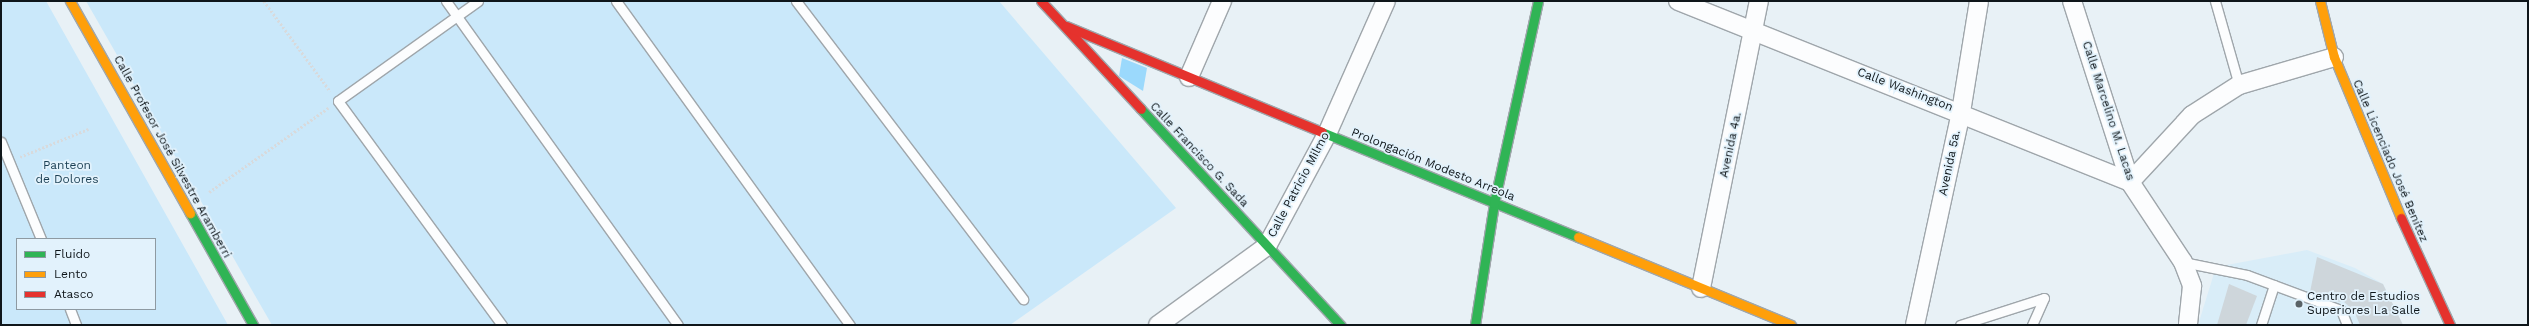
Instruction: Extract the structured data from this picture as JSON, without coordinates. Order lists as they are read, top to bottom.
{
  "streets": {
    "street": [
      "Calle Washington",
      "Calle Marcelino M. Lacas",
      "Avenida 4a.",
      "Calle Francisco G. Sada",
      "Calle Profesor José Silvestre Aramberri",
      "Calle Licenciado José Benítez",
      "Avenida 5a.",
      "Prolongación Modesto Arreola",
      "Calle Patricio Milmo"
    ]
  },
  "crossings": [
    ["Calle Washington", "Calle Marcelino M. Lacas"],
    ["Calle Washington", "Avenida 4a."],
    ["Calle Washington", "Avenida 5a."],
    ["Avenida 4a.", "Prolongación Modesto Arreola"],
    ["Calle Francisco G. Sada", "Prolongación Modesto Arreola"],
    ["Calle Francisco G. Sada", "Calle Patricio Milmo"],
    ["Prolongación Modesto Arreola", "Calle Patricio Milmo"]
  ],
  "parks": ["Panteon de Dolores"],
  "places": ["Centro de Estudios Superiores La Salle"],
  "legend": ["Fluido", "Lento", "Atasco"]
}
